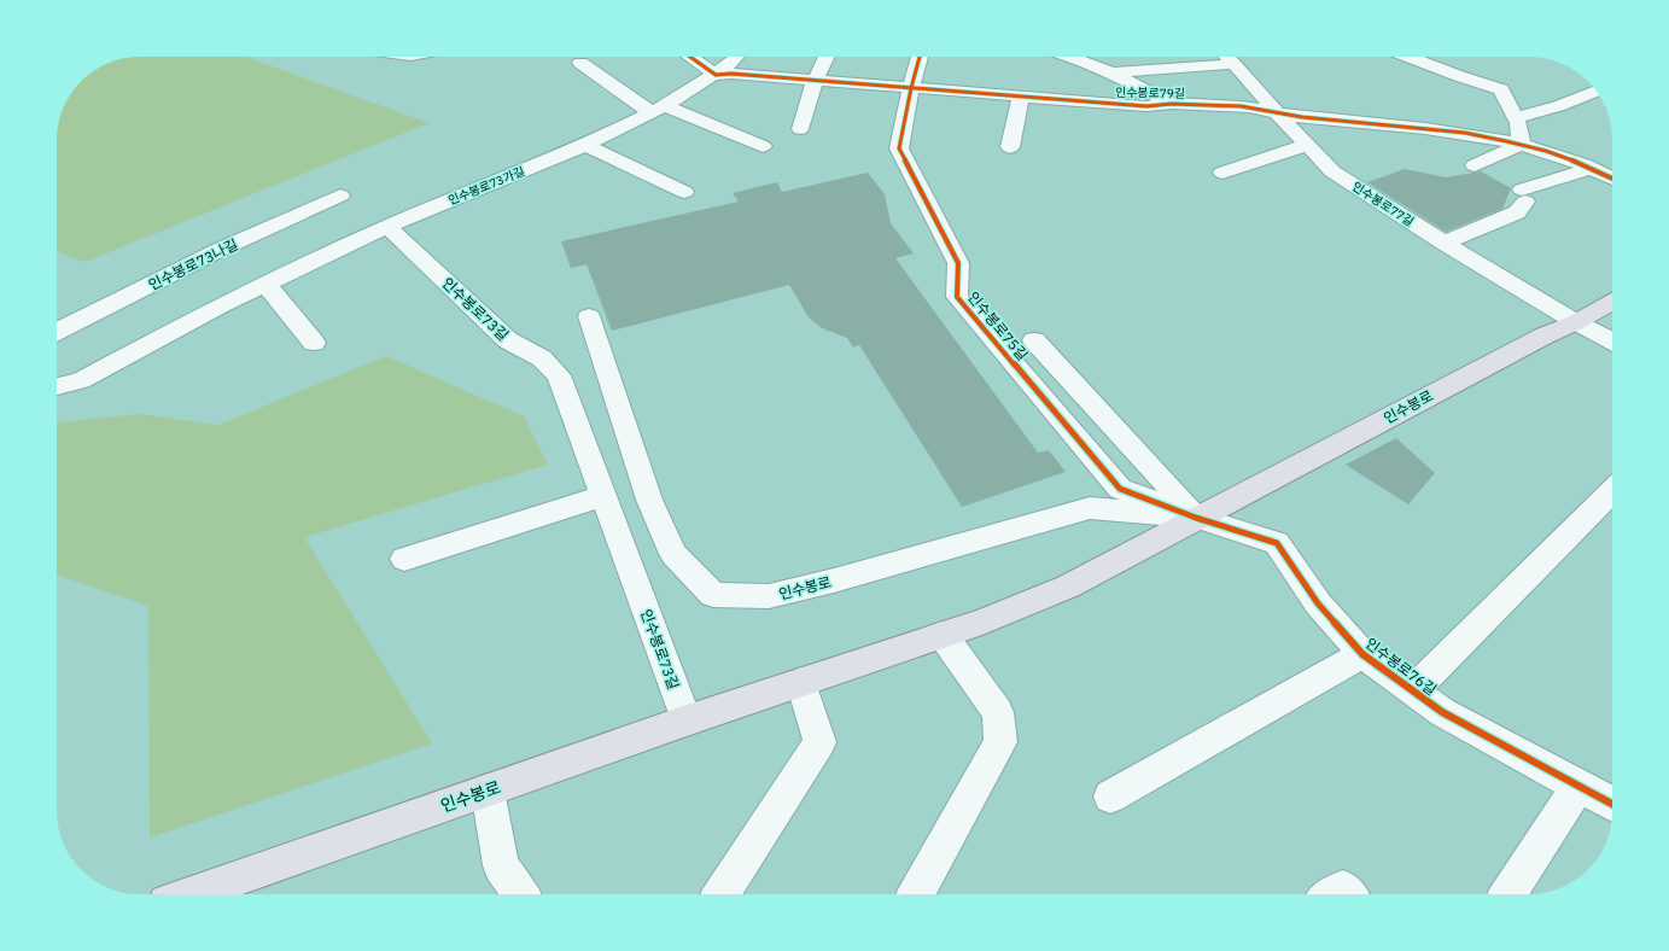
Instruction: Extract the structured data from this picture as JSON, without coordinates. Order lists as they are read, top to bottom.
{
  "streets": {
    "main road": ["인수봉로"],
    "street": [
      "인수봉로79길",
      "인수봉로73가길",
      "인수봉로77길",
      "인수봉로73나길",
      "인수봉로73길",
      "인수봉로75길",
      "인수봉로76길"
    ]
  },
  "crossings": [
    ["인수봉로79길", "인수봉로73가길"],
    ["인수봉로79길", "인수봉로77길"],
    ["인수봉로79길", "인수봉로75길"],
    ["인수봉로73가길", "인수봉로73길"],
    ["인수봉로77길", "인수봉로"],
    ["인수봉로73길", "인수봉로"],
    ["인수봉로75길", "인수봉로"],
    ["인수봉로75길", "인수봉로76길"],
    ["인수봉로", "인수봉로76길"]
  ]
}
